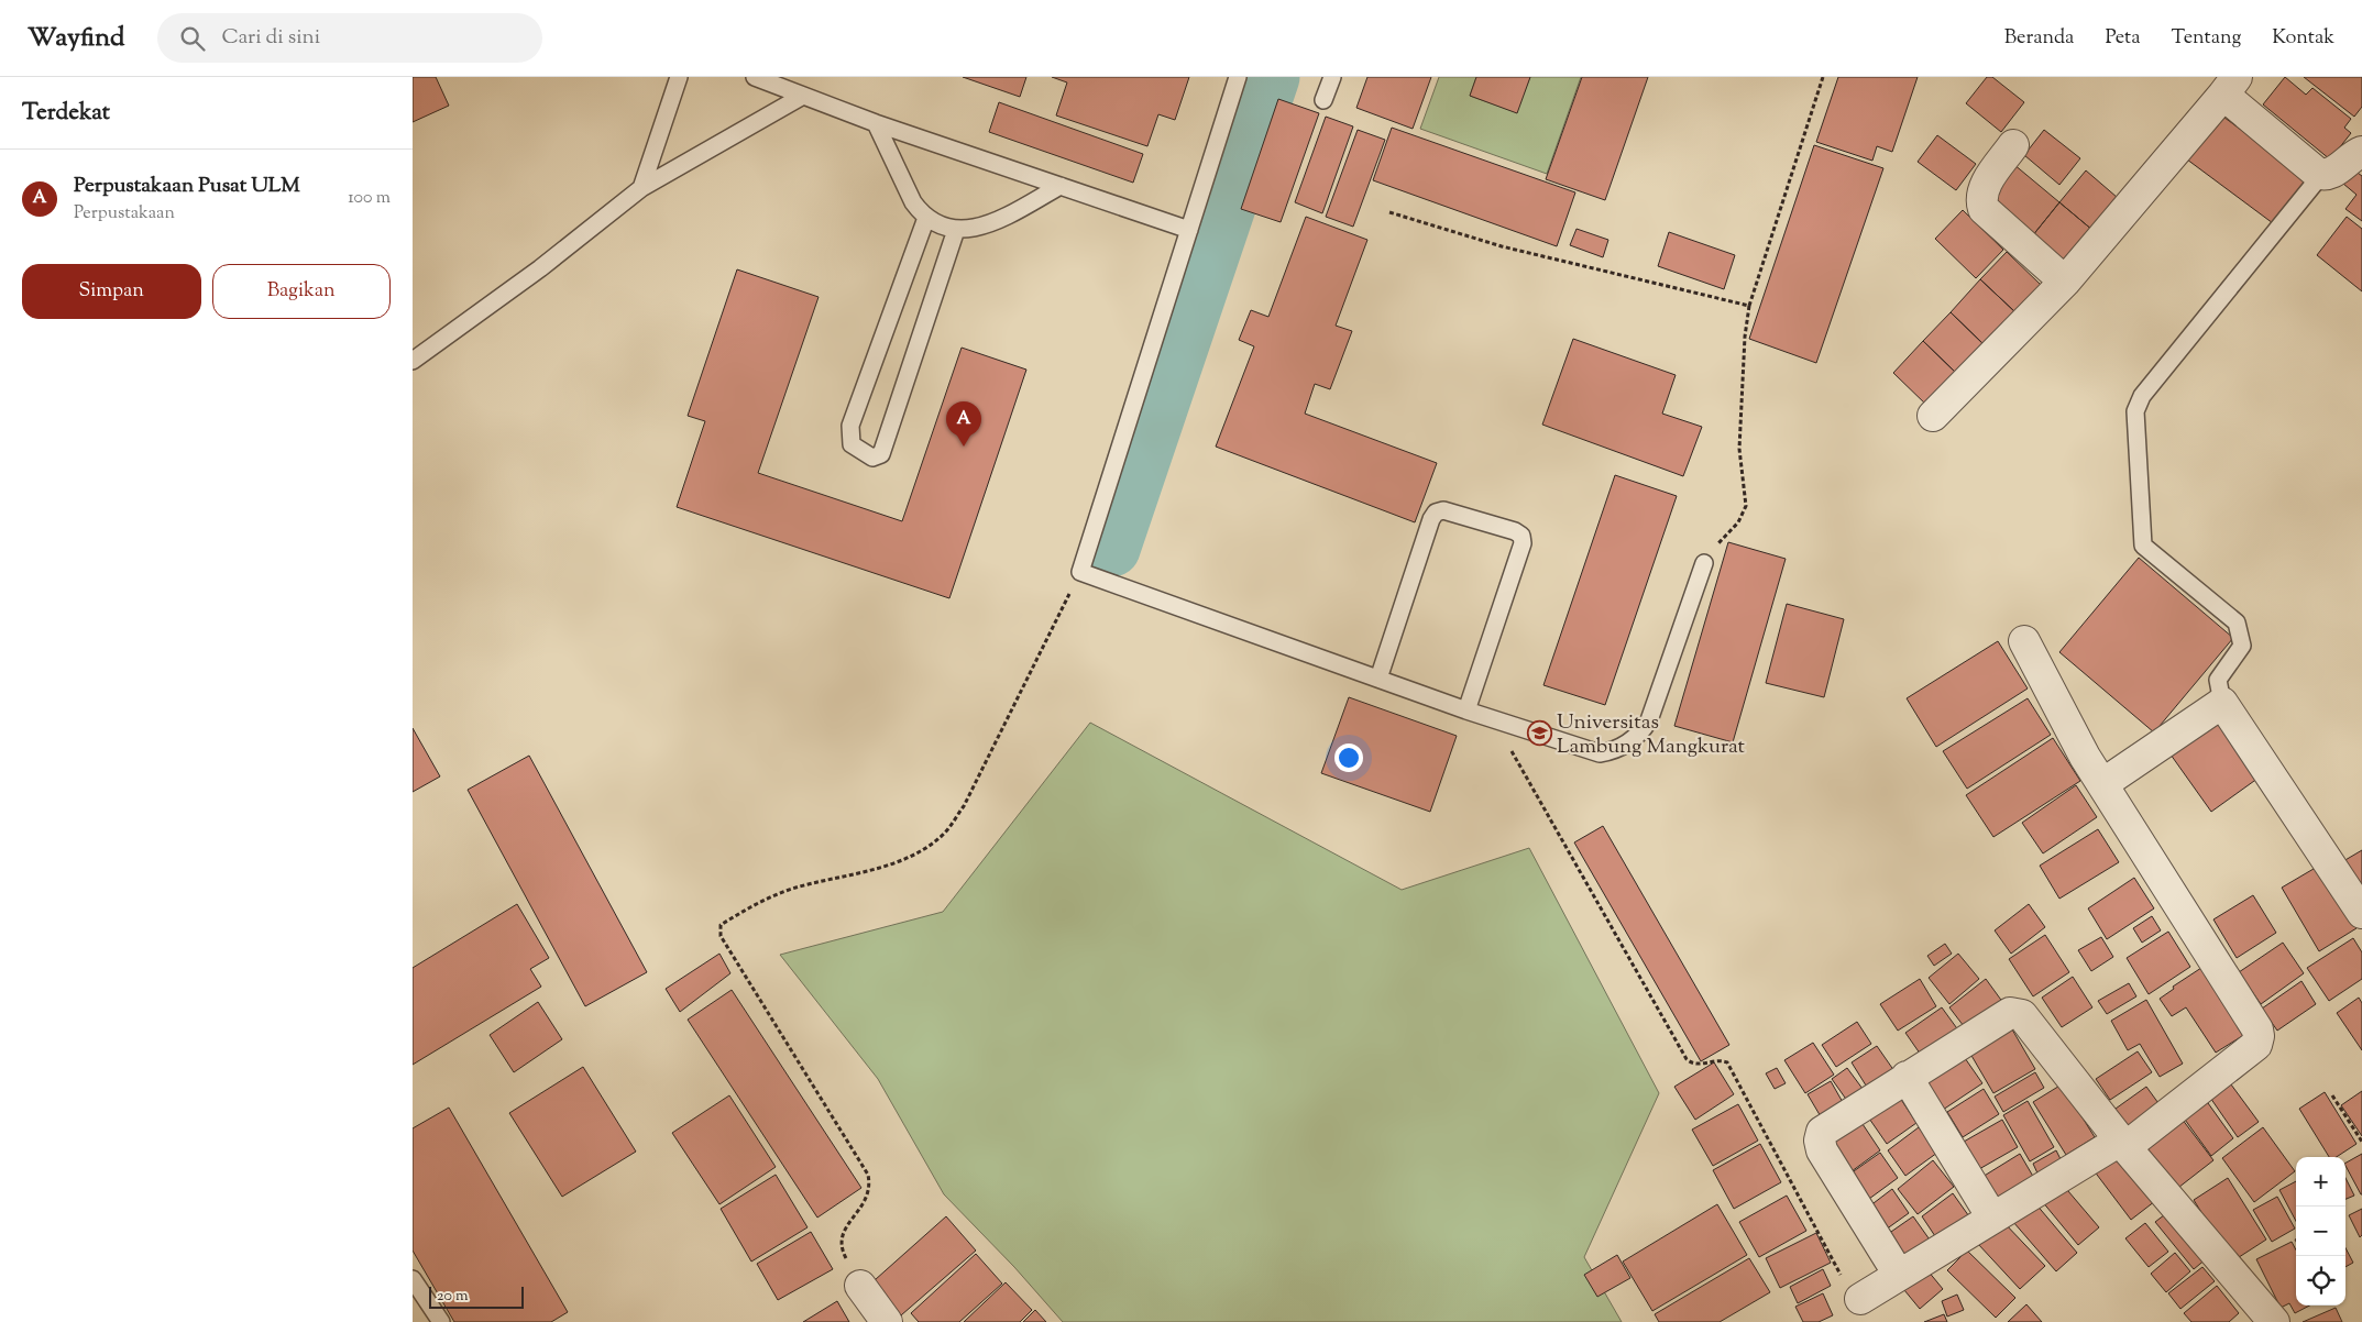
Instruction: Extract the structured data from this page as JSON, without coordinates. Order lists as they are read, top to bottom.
{
  "places": {
    "school or university": ["Universitas Lambung Mangkurat"]
  },
  "scale_bar": "20 m",
  "page": {
    "header": "Wayfind",
    "search": "Cari di sini",
    "nav": [
      "Beranda",
      "Peta",
      "Tentang",
      "Kontak"
    ],
    "heading": "Terdekat",
    "list": [
      {
        "mark": "A",
        "name": "Perpustakaan Pusat ULM",
        "note": "Perpustakaan",
        "value": "100 m"
      }
    ],
    "buttons": ["Simpan", "Bagikan"],
    "pins": "A",
    "map_buttons": ["+", "−"],
    "scale": "20 m"
  }
}
